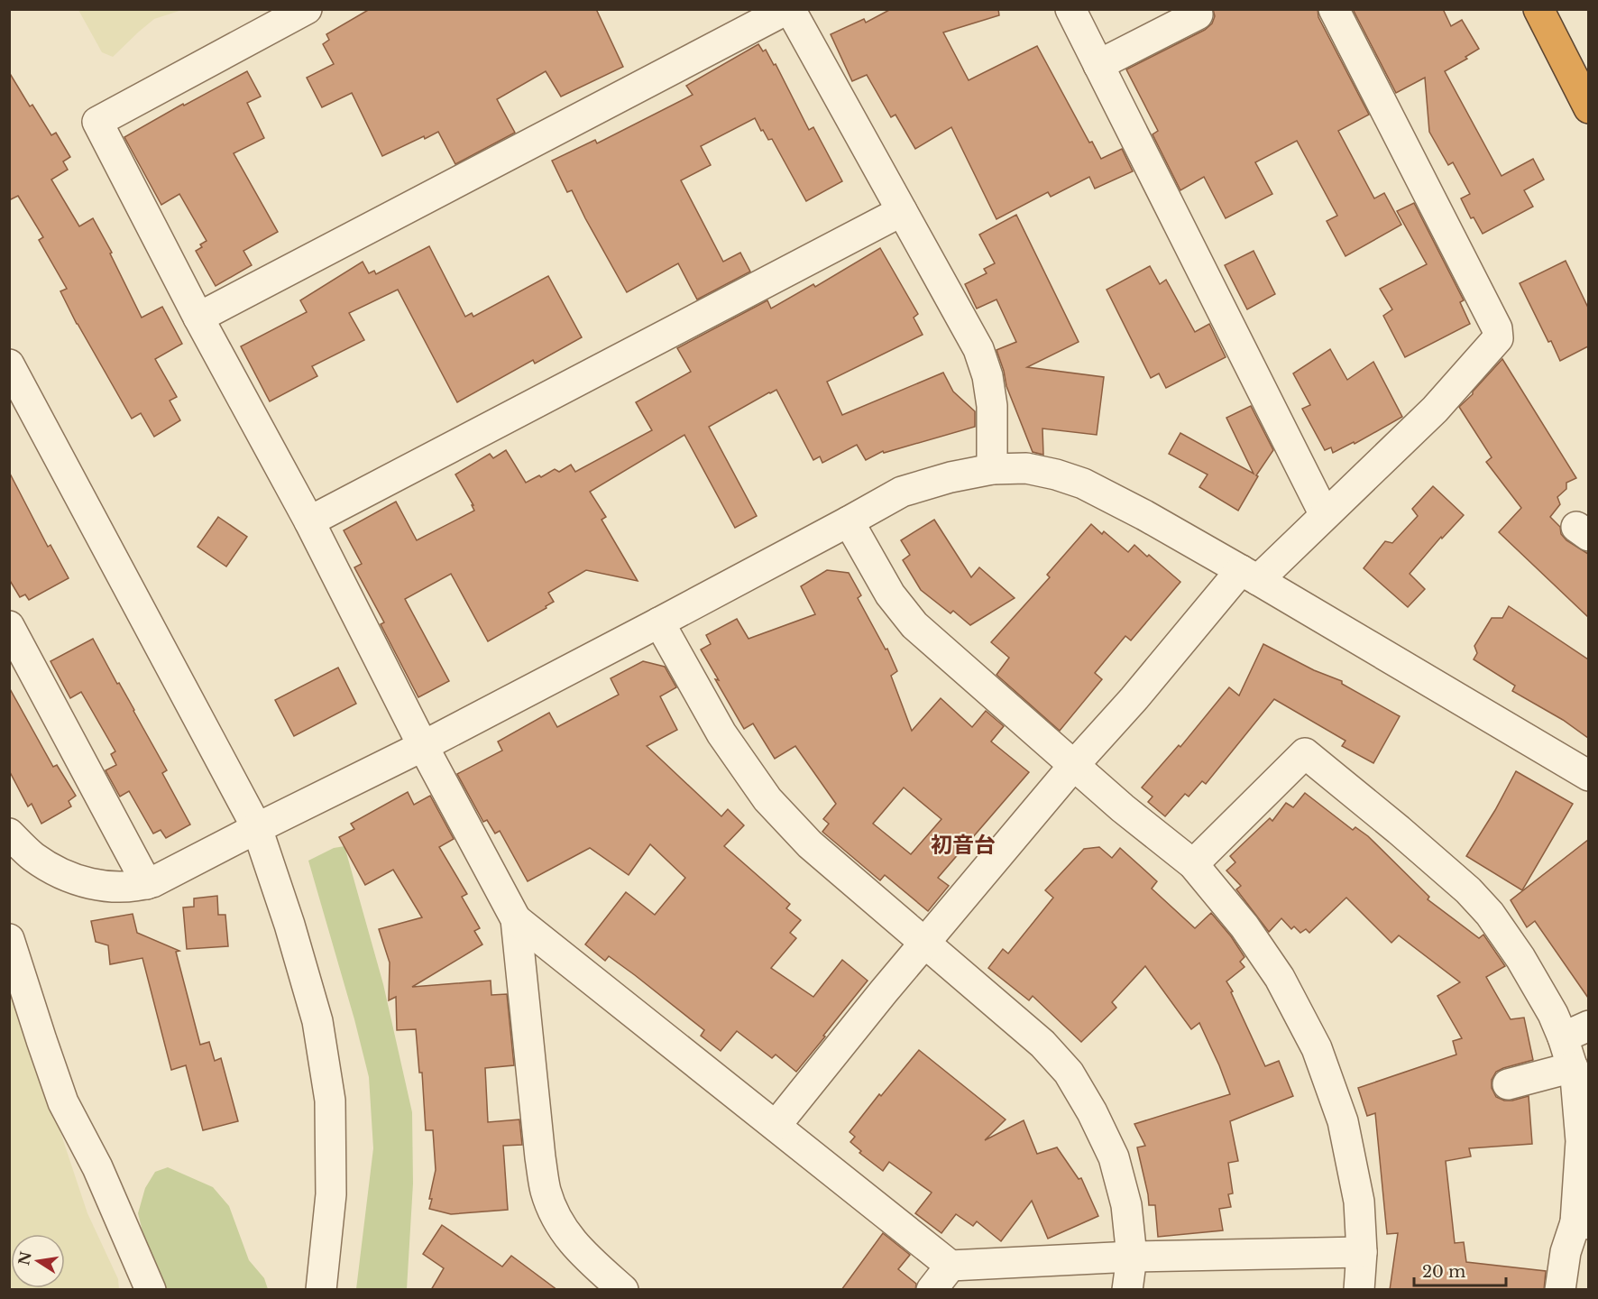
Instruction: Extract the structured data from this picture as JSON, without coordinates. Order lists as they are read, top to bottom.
{
  "districts": ["初音台"],
  "scale_bar": "20 m",
  "north": "left"
}
